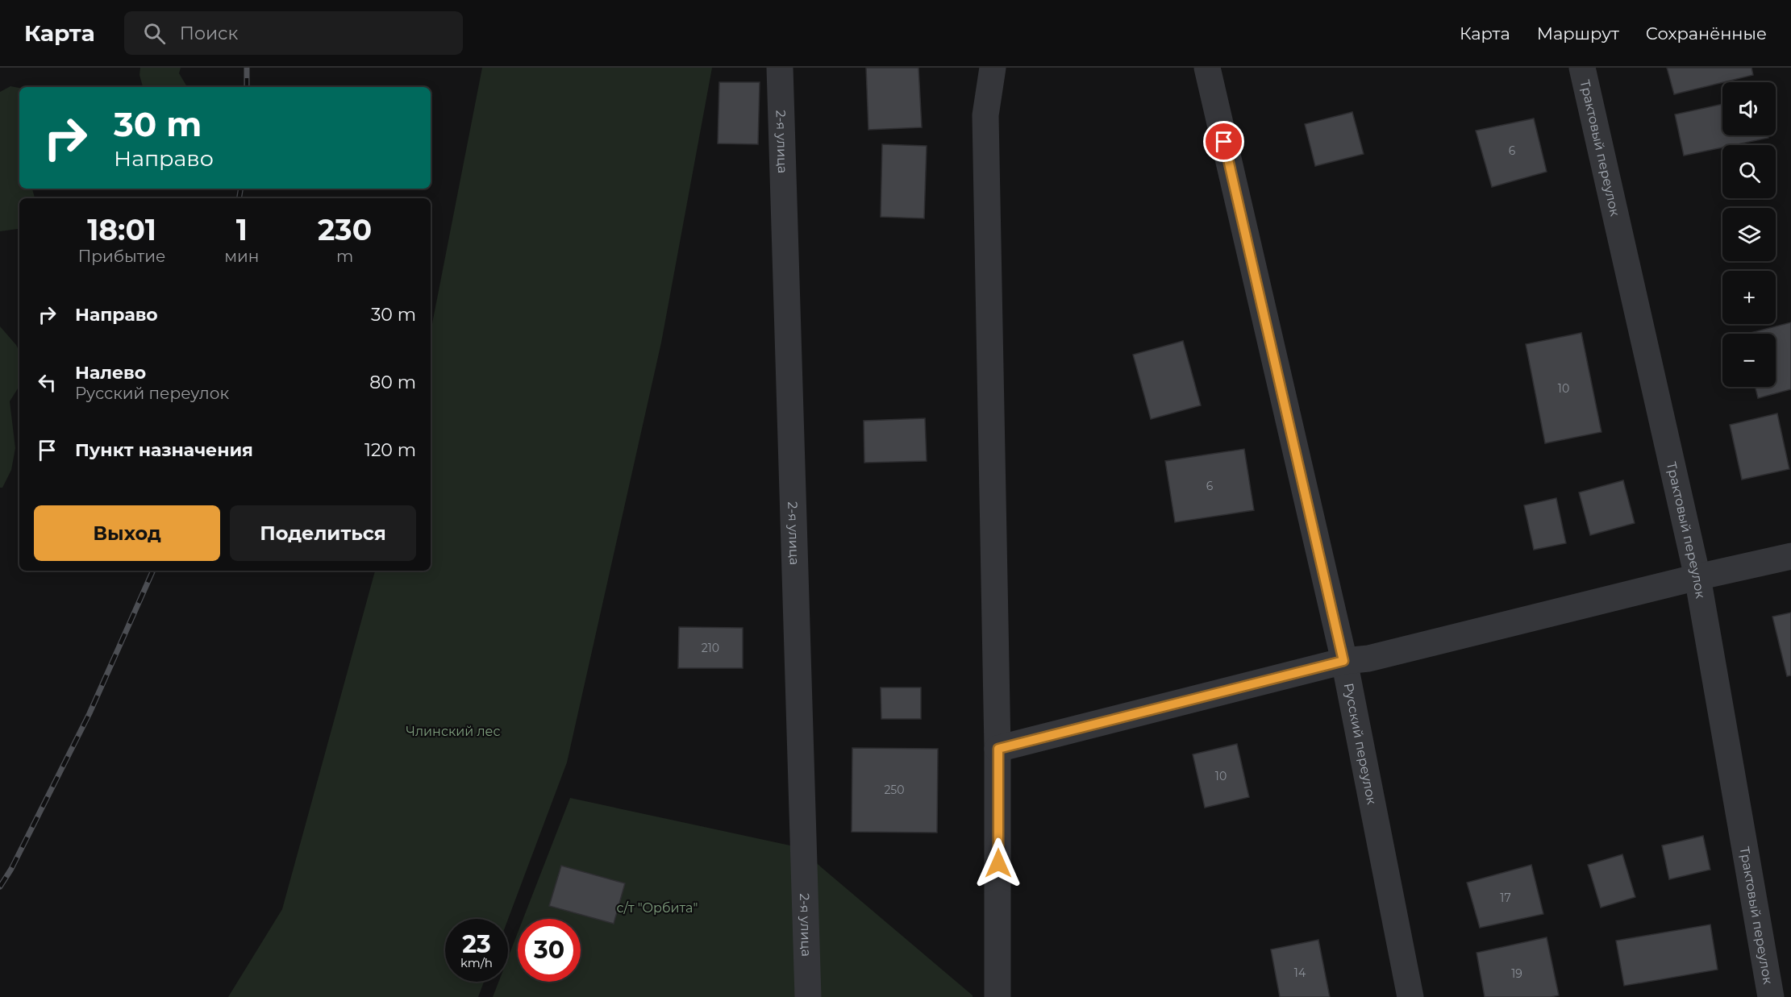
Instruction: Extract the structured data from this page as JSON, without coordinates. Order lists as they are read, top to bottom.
{
  "streets": {
    "street": ["2-я улица", "Трактовый переулок", "Русский переулок"]
  },
  "parks": ["Члинский лес", "с/т \"Орбита\""],
  "house_numbers": [
    "6",
    "10",
    "6",
    "210",
    "10",
    "250",
    "17",
    "14",
    "19"
  ],
  "page": {
    "header": "Карта",
    "search": "Поиск",
    "nav": ["Карта", "Маршрут", "Сохранённые"],
    "map_buttons": ["+", "−"],
    "turn": ["30 m", "Направо"],
    "eta": [
      "18:01",
      "Прибытие",
      "1",
      "мин",
      "230",
      "m"
    ],
    "list": [
      {
        "name": "Направо",
        "value": "30 m"
      },
      {
        "name": "Налево",
        "note": "Русский переулок",
        "value": "80 m"
      },
      {
        "name": "Пункт назначения",
        "value": "120 m"
      }
    ],
    "buttons": ["Выход", "Поделиться"],
    "speed": "23 km/h",
    "limit": "30"
  }
}
